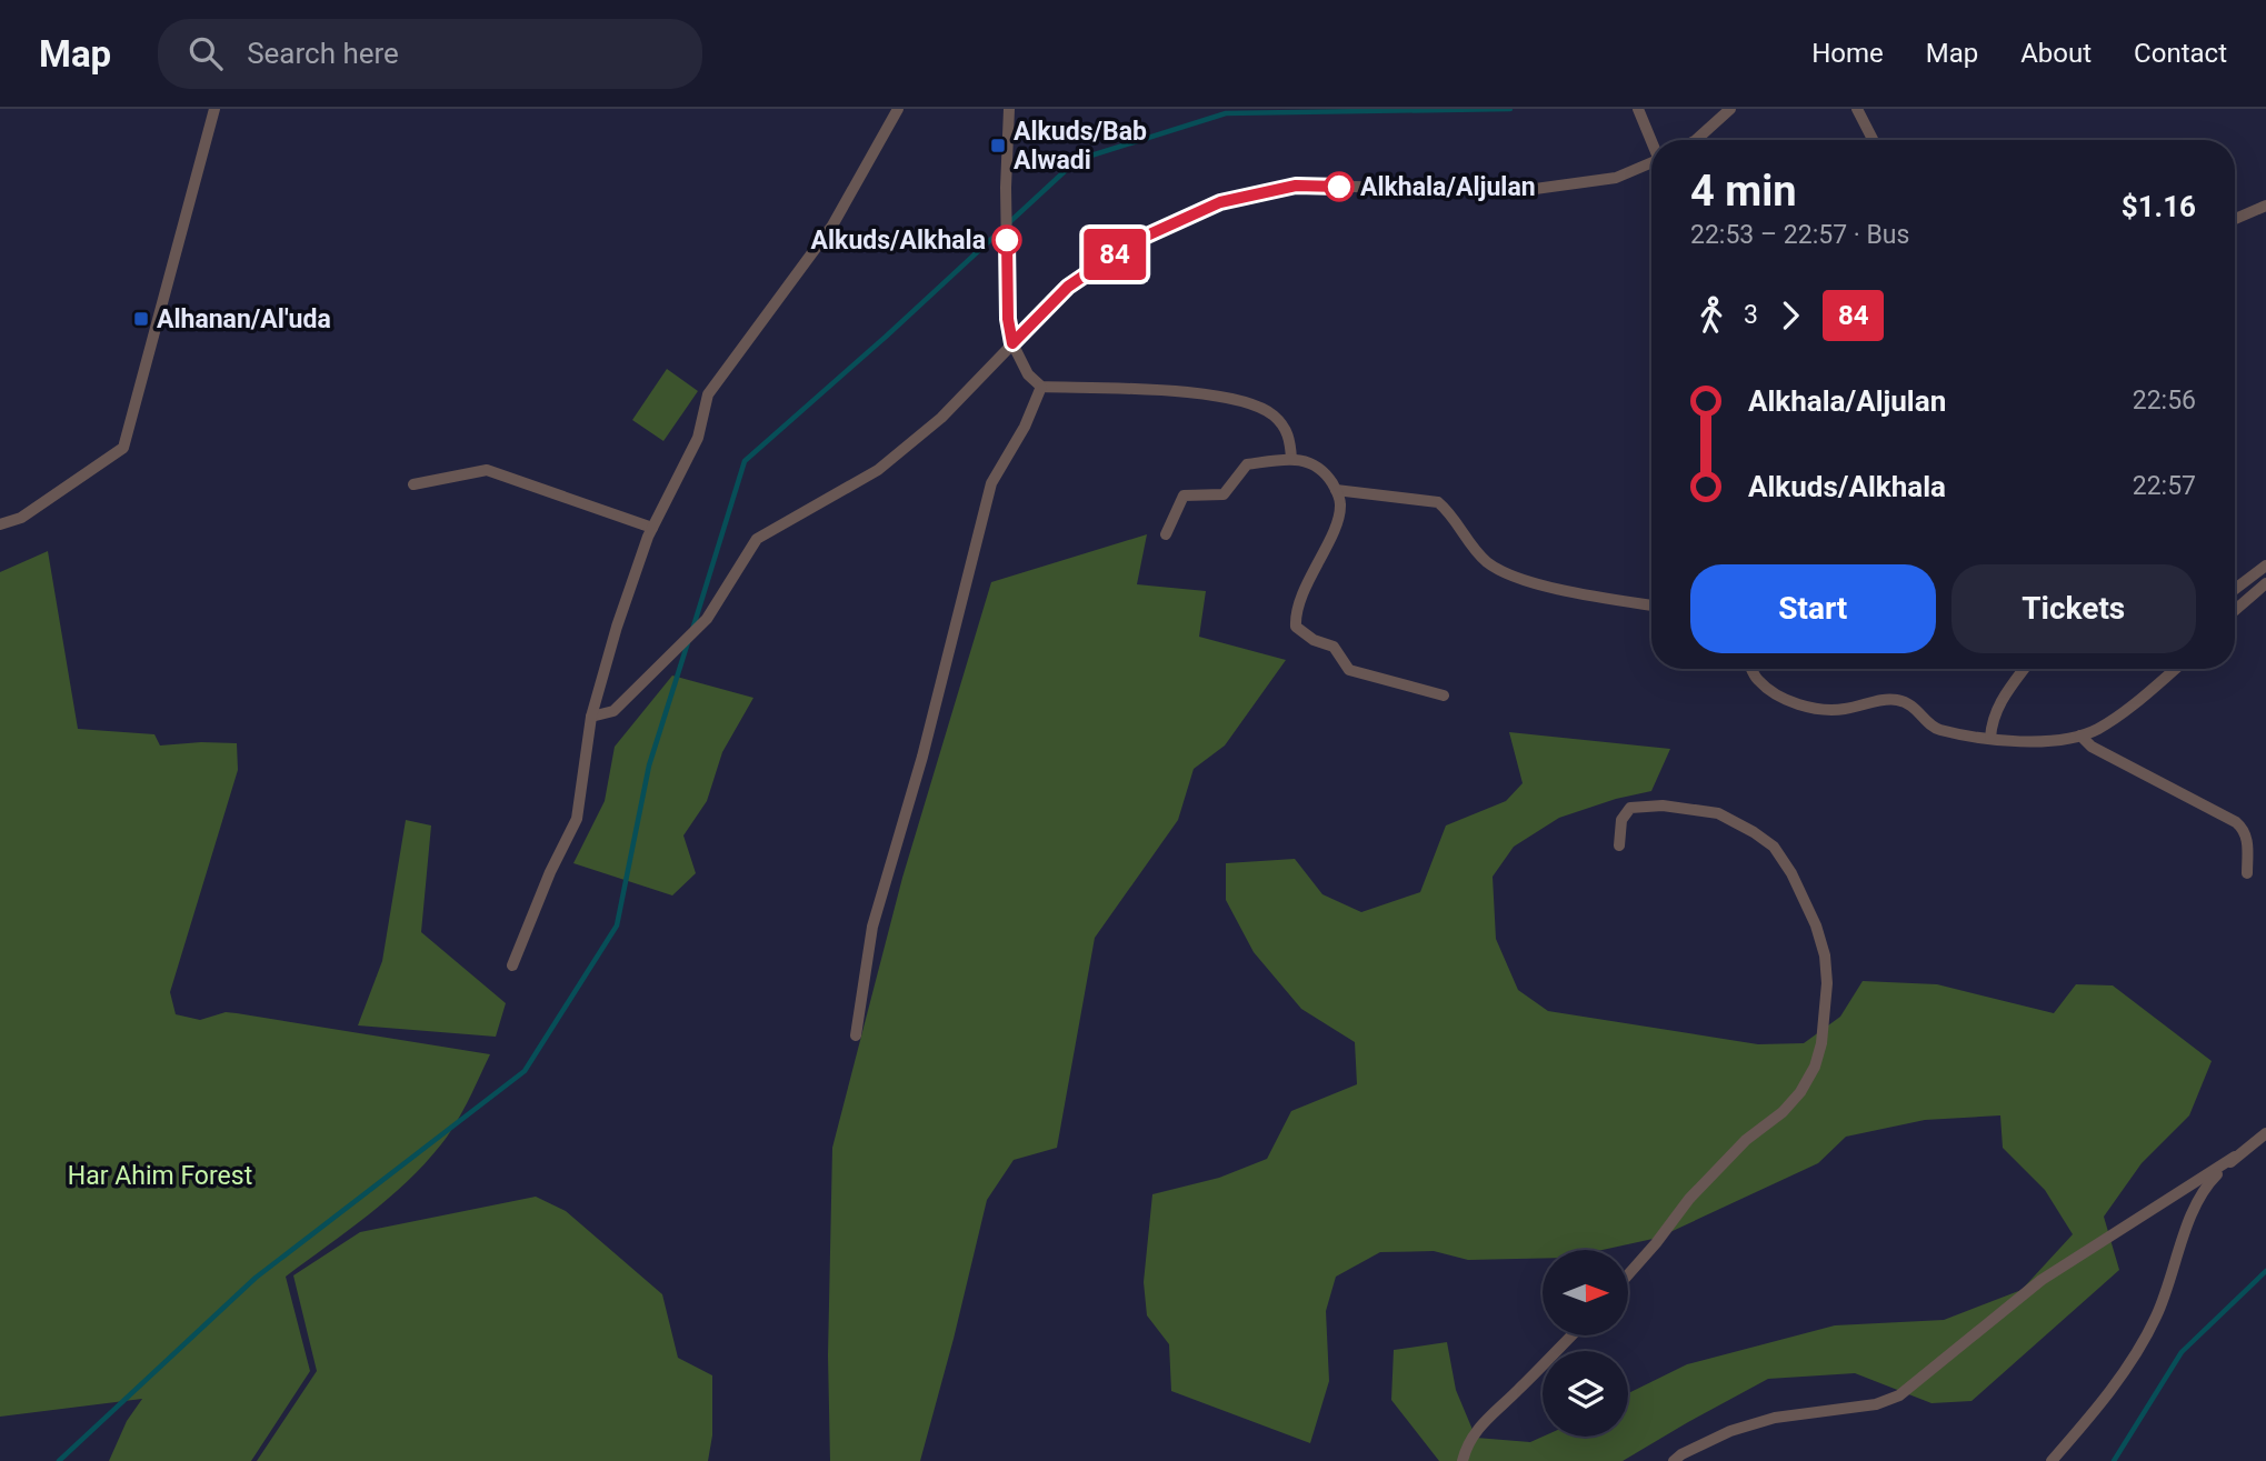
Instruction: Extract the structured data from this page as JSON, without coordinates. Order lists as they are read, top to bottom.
{
  "parks": ["Har Ahim Forest"],
  "places": {
    "transit": ["Alkuds/Bab Alwadi", "Alhanan/Al'uda"],
    "other": ["Alkhala/Aljulan", "Alkuds/Alkhala"]
  },
  "lines": ["bus line 84"],
  "north": "right",
  "page": {
    "header": "Map",
    "search": "Search here",
    "nav": [
      "Home",
      "Map",
      "About",
      "Contact"
    ],
    "on_map": "84",
    "heading": ["4 min", "22:53 – 22:57 · Bus", "$1.16"],
    "legs": ["3", "84"],
    "list": [
      {
        "name": "Alkhala/Aljulan",
        "value": "22:56"
      },
      {
        "name": "Alkuds/Alkhala",
        "value": "22:57"
      }
    ],
    "buttons": ["Start", "Tickets"]
  }
}
